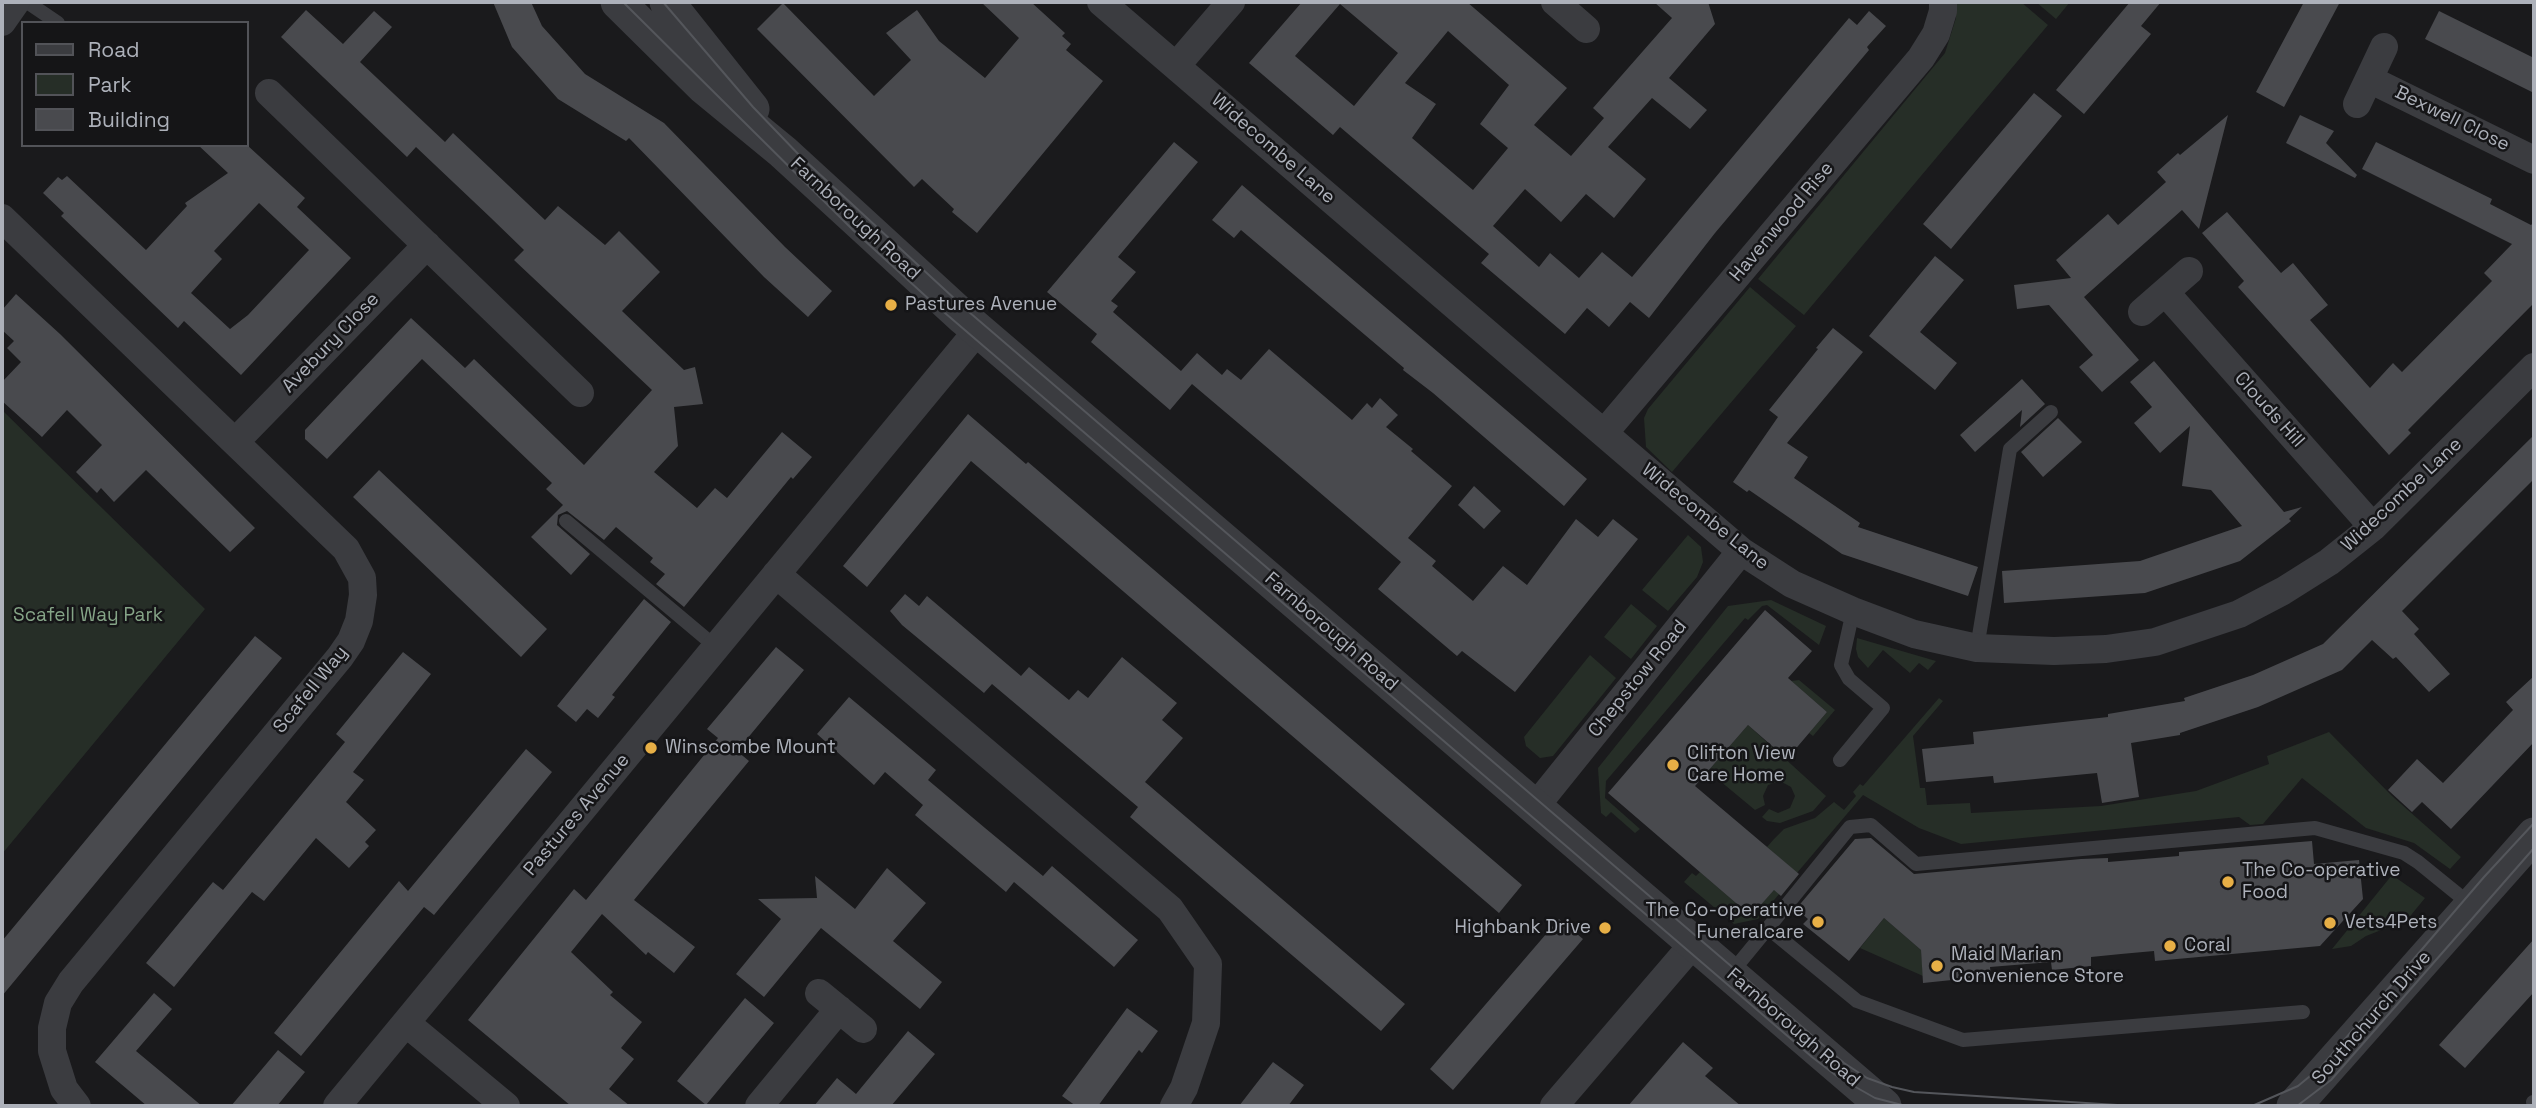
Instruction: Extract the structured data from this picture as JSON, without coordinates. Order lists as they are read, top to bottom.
{
  "streets": {
    "street": [
      "Bexwell Close",
      "Widecombe Lane",
      "Farnborough Road",
      "Havenwood Rise",
      "Avebury Close",
      "Clouds Hill",
      "Chepstow Road",
      "Scafell Way",
      "Pastures Avenue",
      "Southchurch Drive"
    ]
  },
  "crossings": [
    ["Widecombe Lane", "Havenwood Rise"],
    ["Widecombe Lane", "Clouds Hill"],
    ["Widecombe Lane", "Chepstow Road"],
    ["Farnborough Road", "Chepstow Road"],
    ["Farnborough Road", "Pastures Avenue"],
    ["Avebury Close", "Scafell Way"]
  ],
  "parks": ["Scafell Way Park"],
  "places": [
    "Pastures Avenue",
    "Winscombe Mount",
    "Clifton View Care Home",
    "The Co-operative Food",
    "The Co-operative Funeralcare",
    "Vets4Pets",
    "Highbank Drive",
    "Coral",
    "Maid Marian Convenience Store"
  ],
  "legend": ["Road", "Park", "Building"]
}
